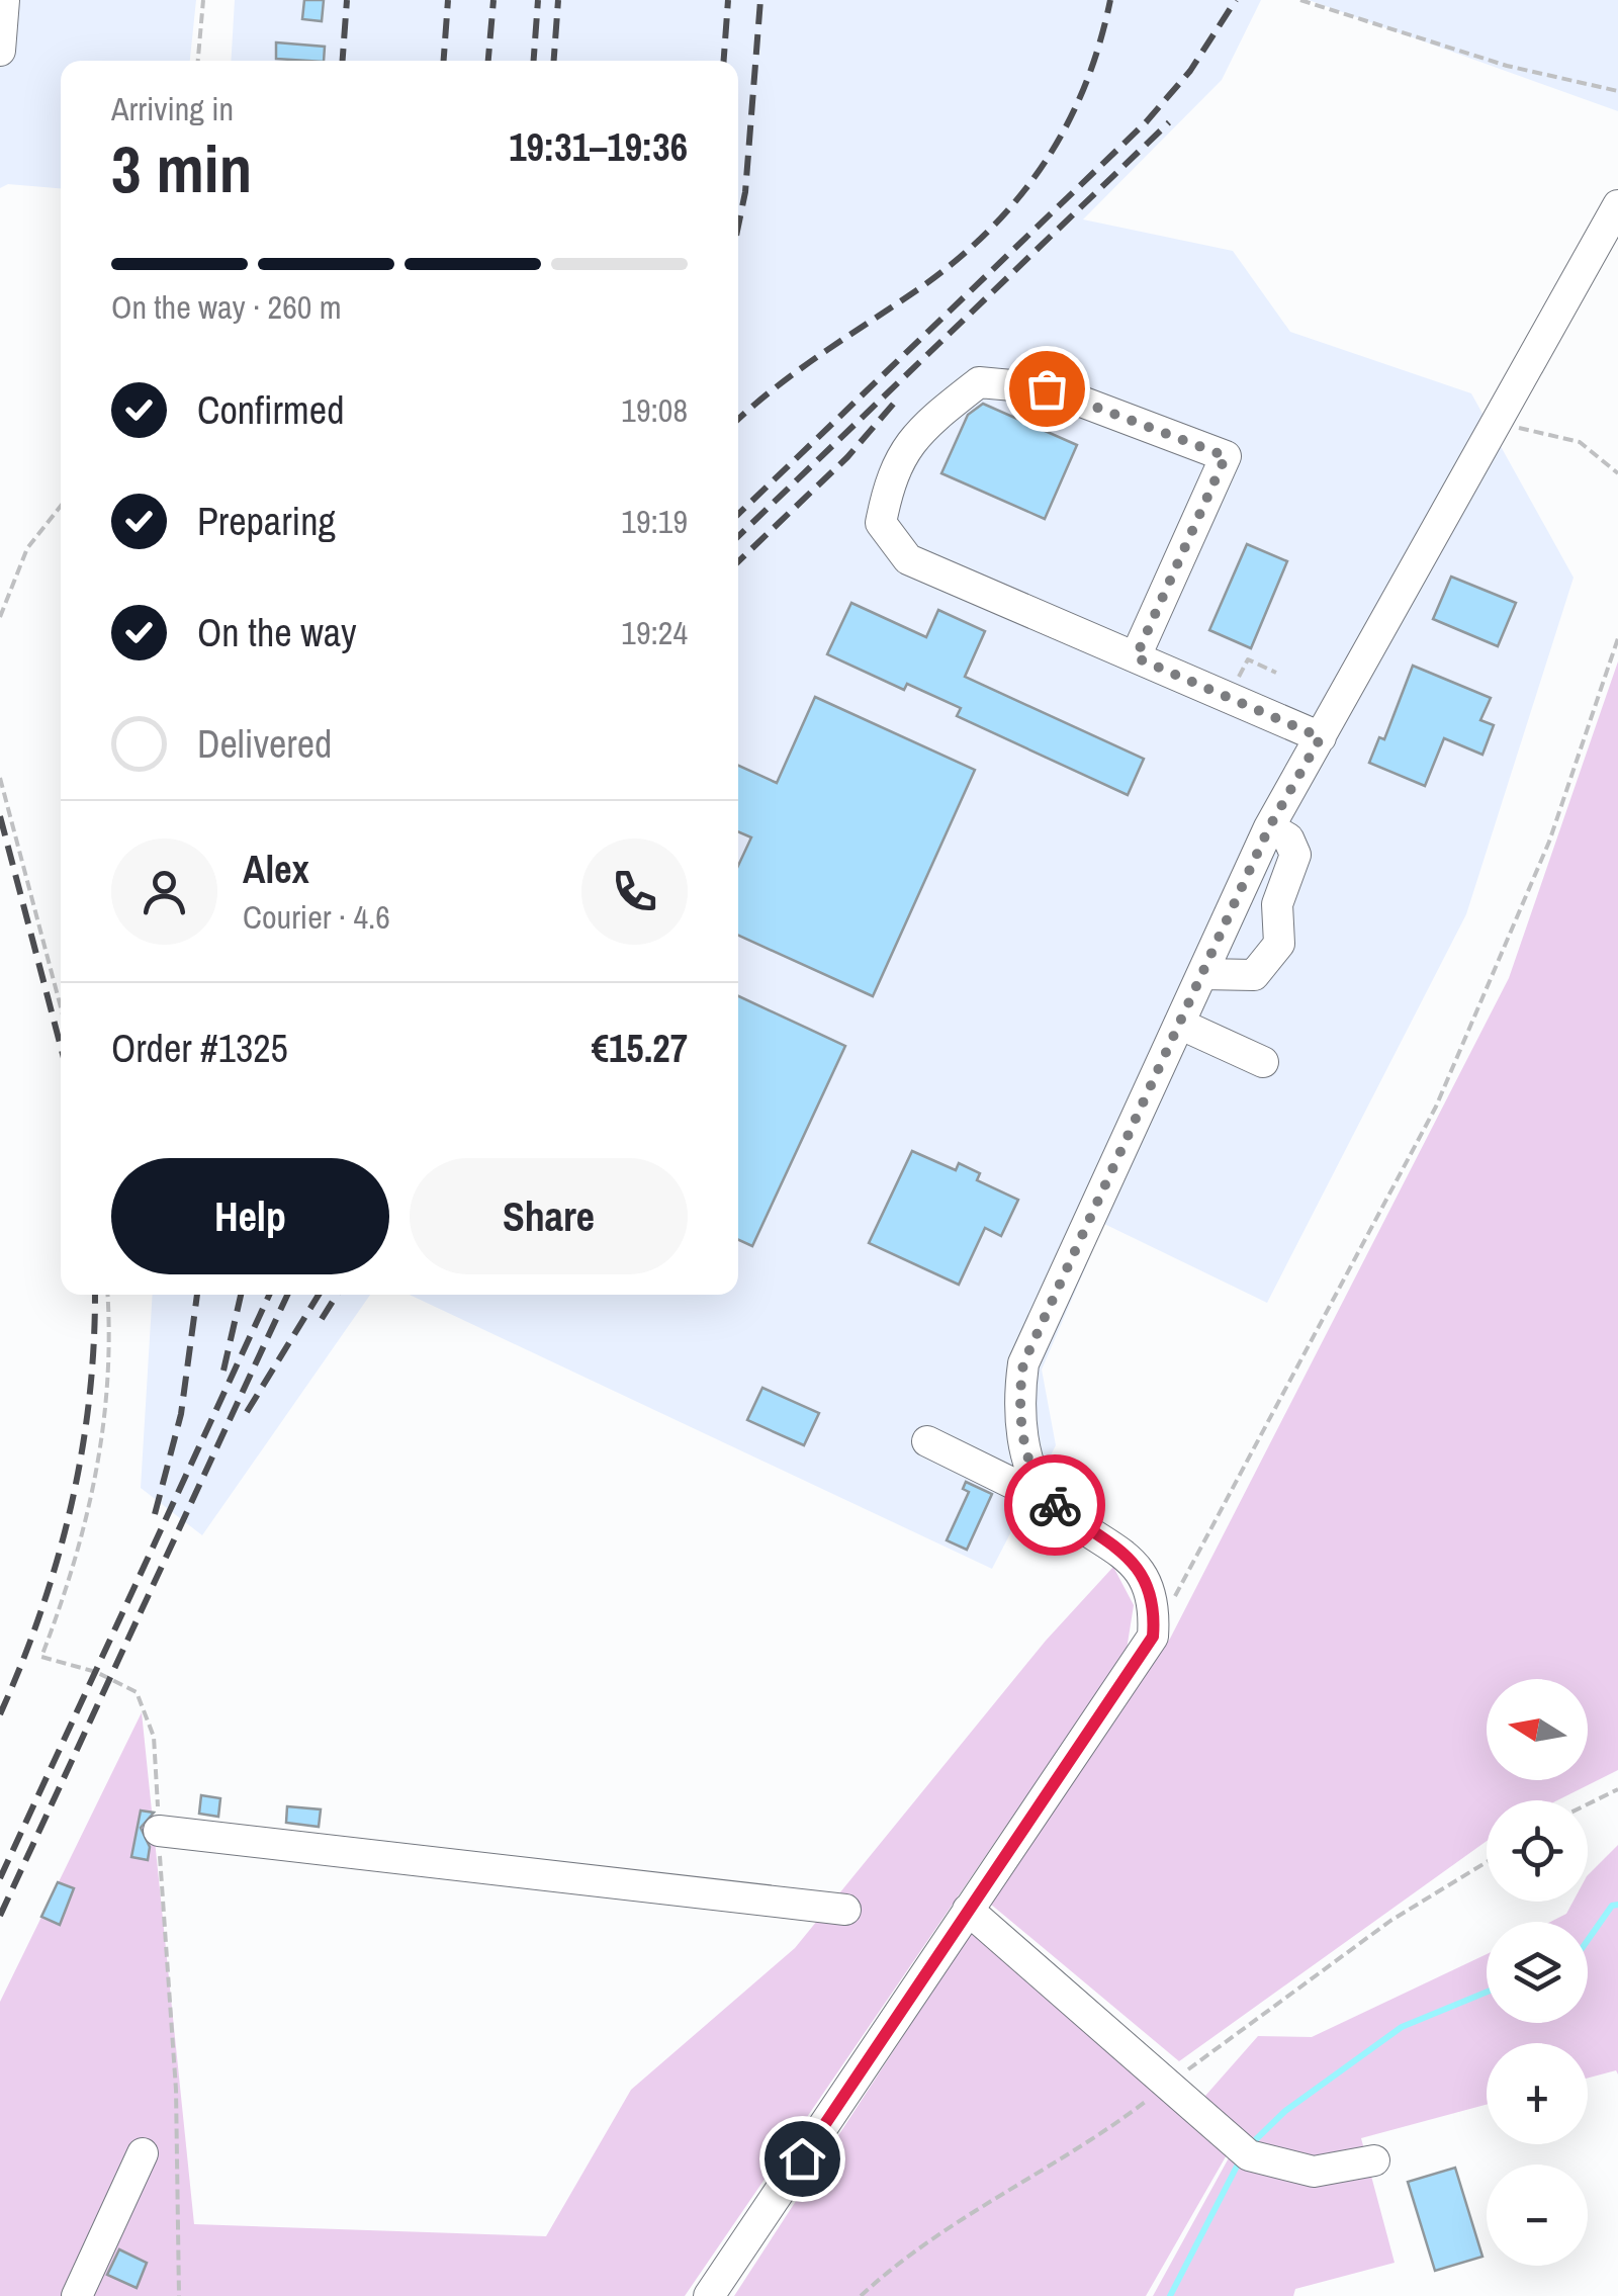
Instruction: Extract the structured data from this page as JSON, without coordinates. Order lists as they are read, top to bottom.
{
  "north": "left",
  "page": {
    "heading": ["3 min", "Arriving in", "19:31–19:36"],
    "panel": [
      "Alex",
      "Courier · 4.6",
      "Order #1325",
      "€15.27"
    ],
    "bar": "On the way · 260 m",
    "list": [
      ["Confirmed", "19:08"],
      ["Preparing", "19:19"],
      ["On the way", "19:24"],
      "Delivered"
    ],
    "buttons": ["Help", "Share"],
    "map_buttons": ["+", "−"]
  }
}
